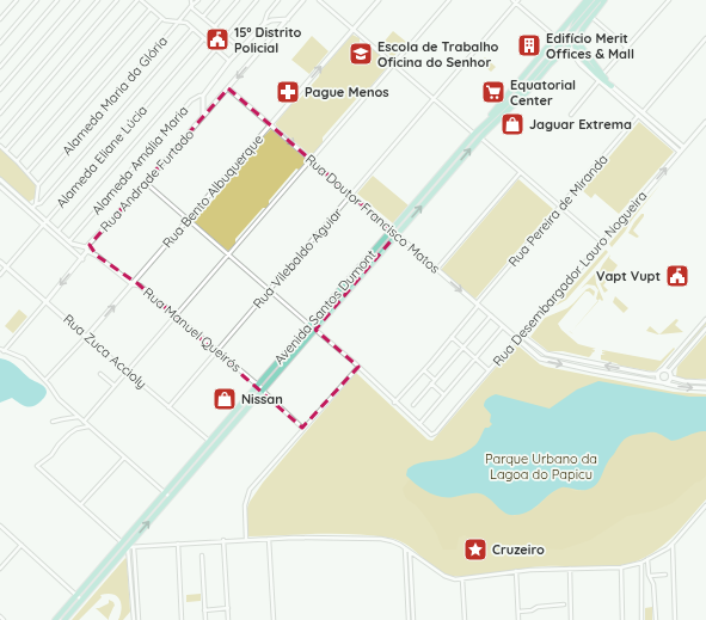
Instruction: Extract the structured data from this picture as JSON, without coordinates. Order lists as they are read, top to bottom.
{
  "streets": {
    "main road": ["Avenida Santos Dumont"],
    "street": [
      "Alameda Maria da Glória",
      "Alameda Eliane Lúcia",
      "Alameda Amália Maria",
      "Rua Andrade Furtado",
      "Rua Bento Albuquerque",
      "Rua Pereira de Miranda",
      "Rua Doutor Francisco Matos",
      "Rua Vilebaldo Aguiar",
      "Rua Desembargador Lauro Nogueira",
      "Rua Manuel Queirós",
      "Rua Zuca Accioly"
    ]
  },
  "crossings": [
    ["Alameda Eliane Lúcia", "Rua Zuca Accioly"],
    ["Alameda Amália Maria", "Rua Manuel Queirós"],
    ["Rua Andrade Furtado", "Rua Doutor Francisco Matos"],
    ["Rua Andrade Furtado", "Rua Manuel Queirós"],
    ["Rua Andrade Furtado", "Rua Zuca Accioly"],
    ["Rua Bento Albuquerque", "Rua Doutor Francisco Matos"],
    ["Rua Bento Albuquerque", "Rua Manuel Queirós"],
    ["Rua Bento Albuquerque", "Rua Zuca Accioly"],
    ["Rua Pereira de Miranda", "Rua Doutor Francisco Matos"],
    ["Rua Doutor Francisco Matos", "Rua Vilebaldo Aguiar"],
    ["Rua Doutor Francisco Matos", "Rua Desembargador Lauro Nogueira"],
    ["Rua Doutor Francisco Matos", "Avenida Santos Dumont"],
    ["Rua Vilebaldo Aguiar", "Rua Manuel Queirós"],
    ["Rua Vilebaldo Aguiar", "Rua Zuca Accioly"],
    ["Avenida Santos Dumont", "Rua Manuel Queirós"],
    ["Avenida Santos Dumont", "Rua Zuca Accioly"]
  ],
  "one_way": ["Rua Bento Albuquerque"],
  "parks": ["Parque Urbano da Lagoa do Papicu"],
  "places": {
    "public building": ["15º Distrito Policial", "Vapt Vupt"],
    "building": ["Edifício Merit Offices & Mall"],
    "school or university": ["Escola de Trabalho Oficina do Senhor"],
    "pharmacy": ["Pague Menos"],
    "supermarket": ["Equatorial Center"],
    "shop": ["Jaguar Extrema", "Nissan"],
    "place": ["Cruzeiro"]
  }
}
